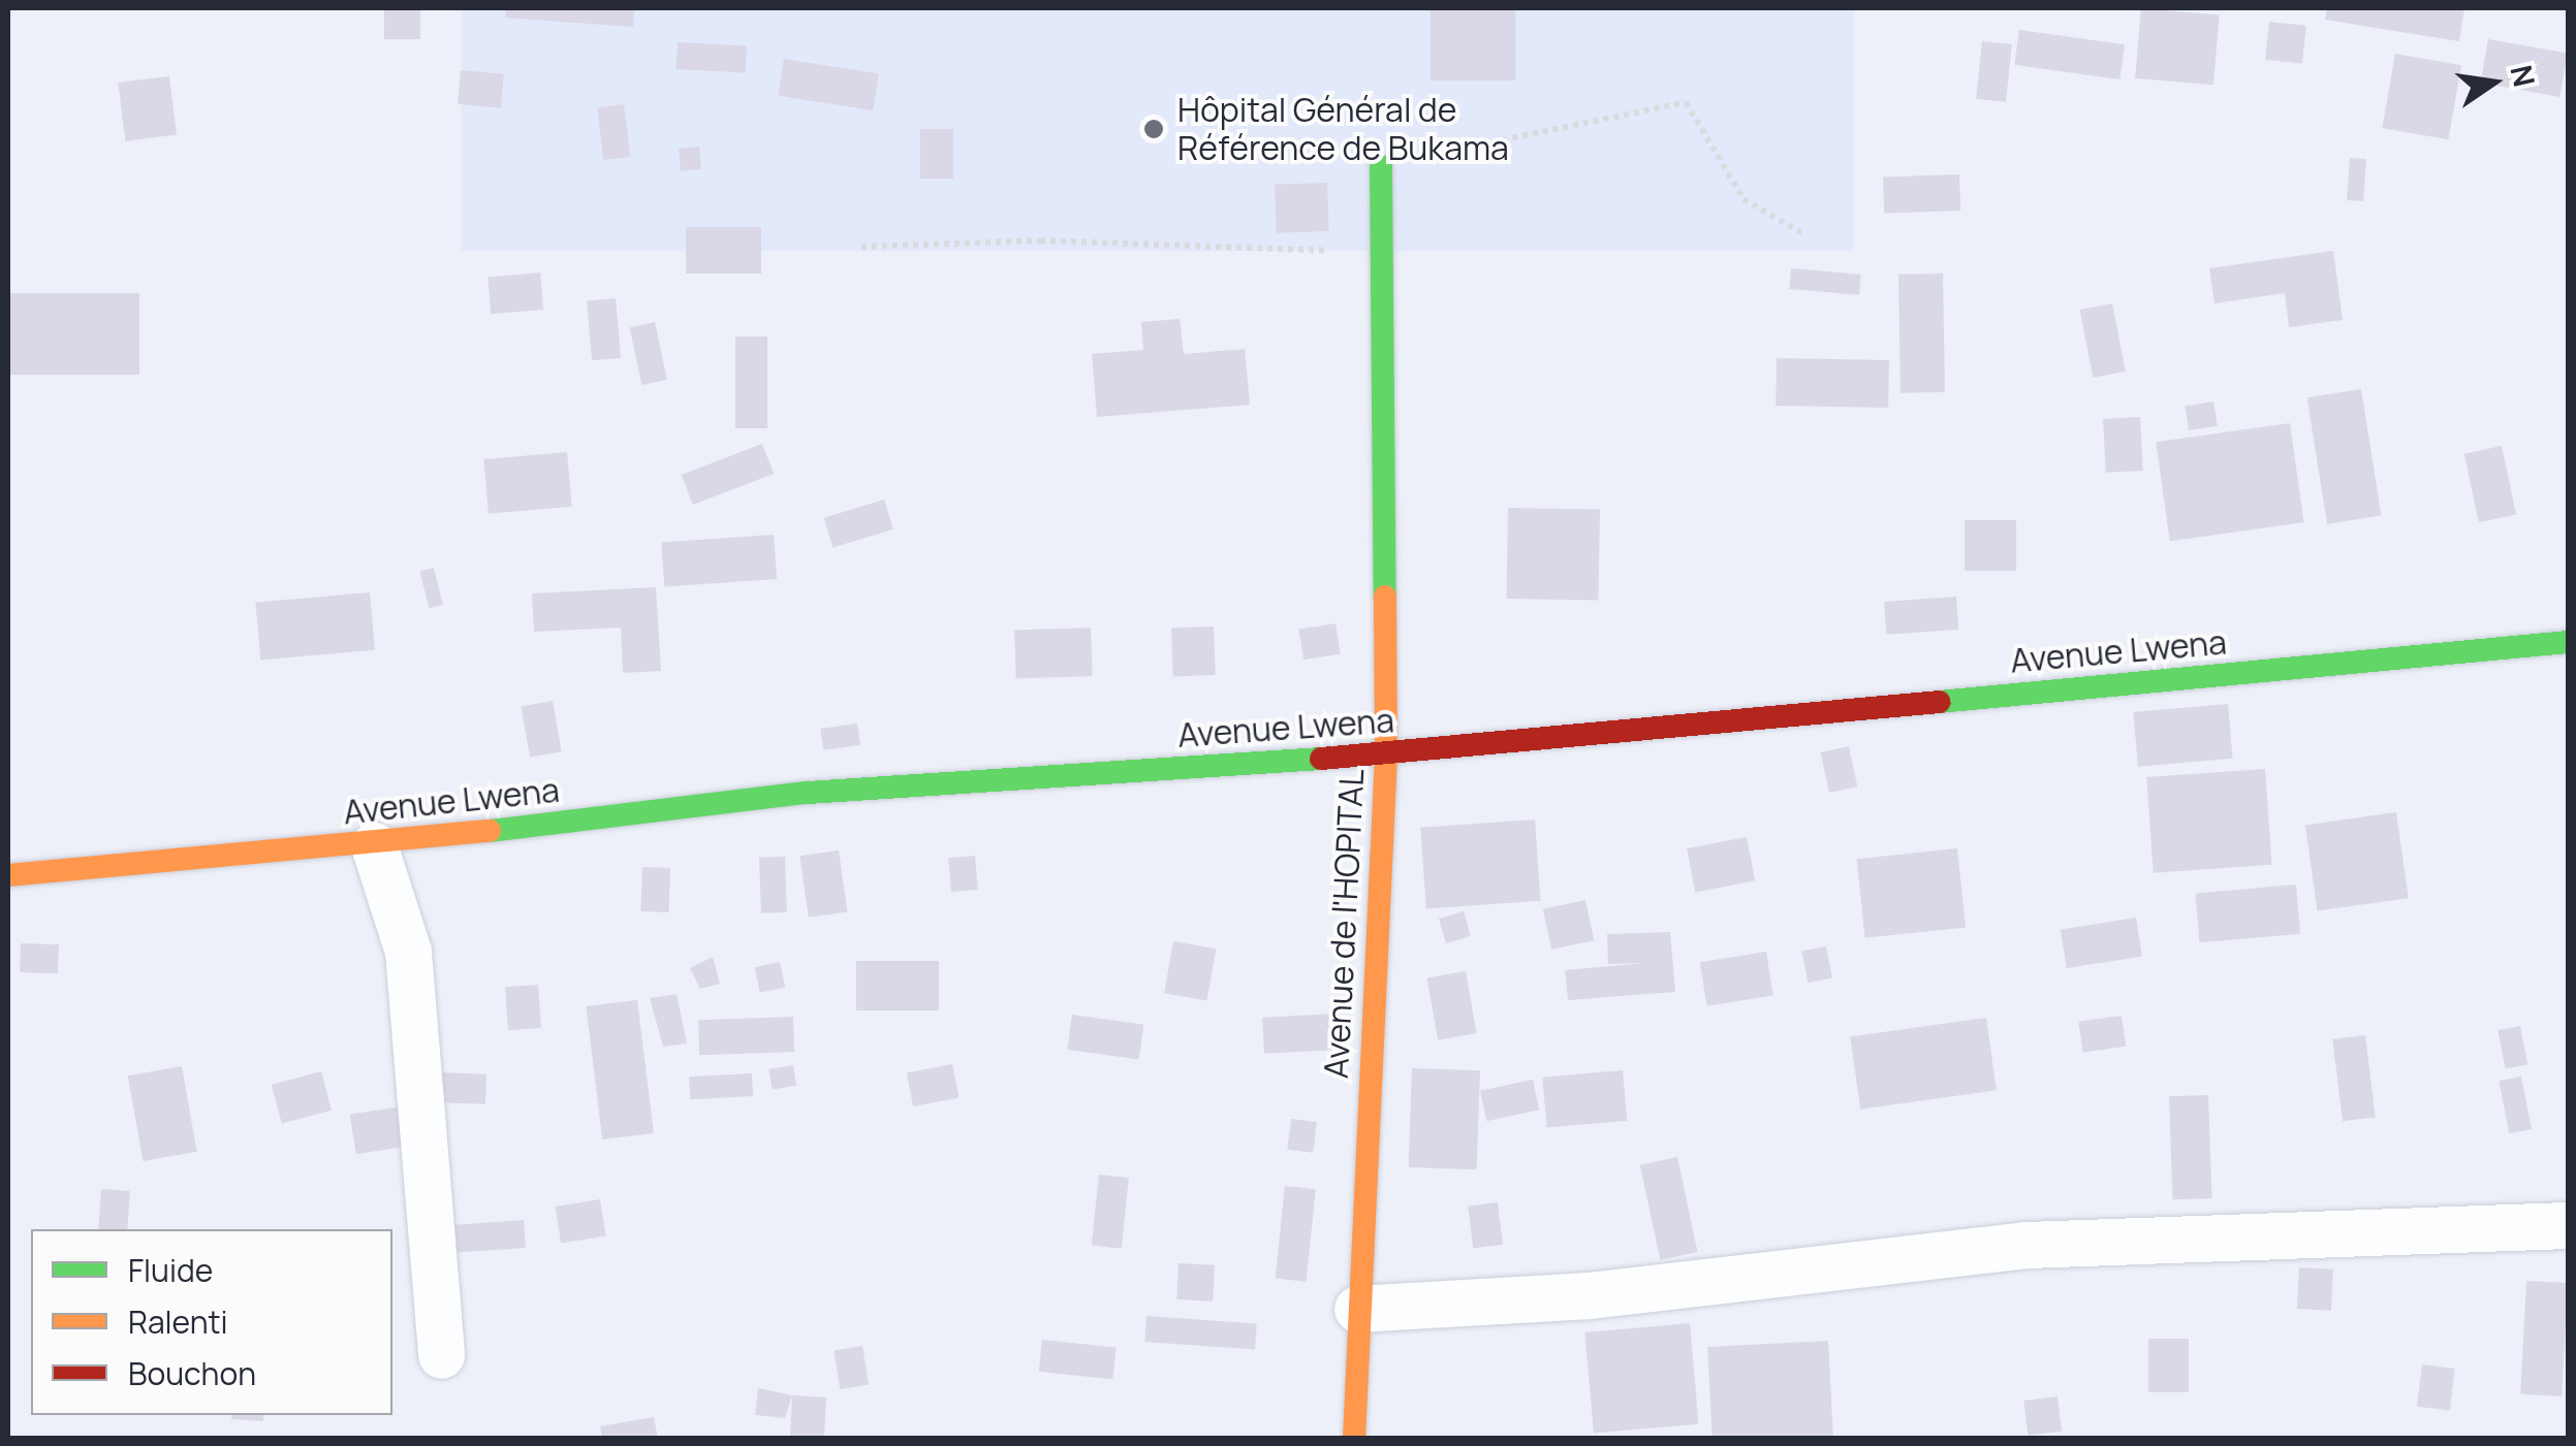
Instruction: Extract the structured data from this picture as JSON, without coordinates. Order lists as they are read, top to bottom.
{
  "streets": {
    "main road": ["Avenue Lwena", "Avenue de l'HOPITAL"]
  },
  "crossings": [
    ["Avenue Lwena", "Avenue de l'HOPITAL"]
  ],
  "places": ["Hôpital Général de Référence de Bukama"],
  "legend": ["Fluide", "Ralenti", "Bouchon"],
  "north": "right"
}
